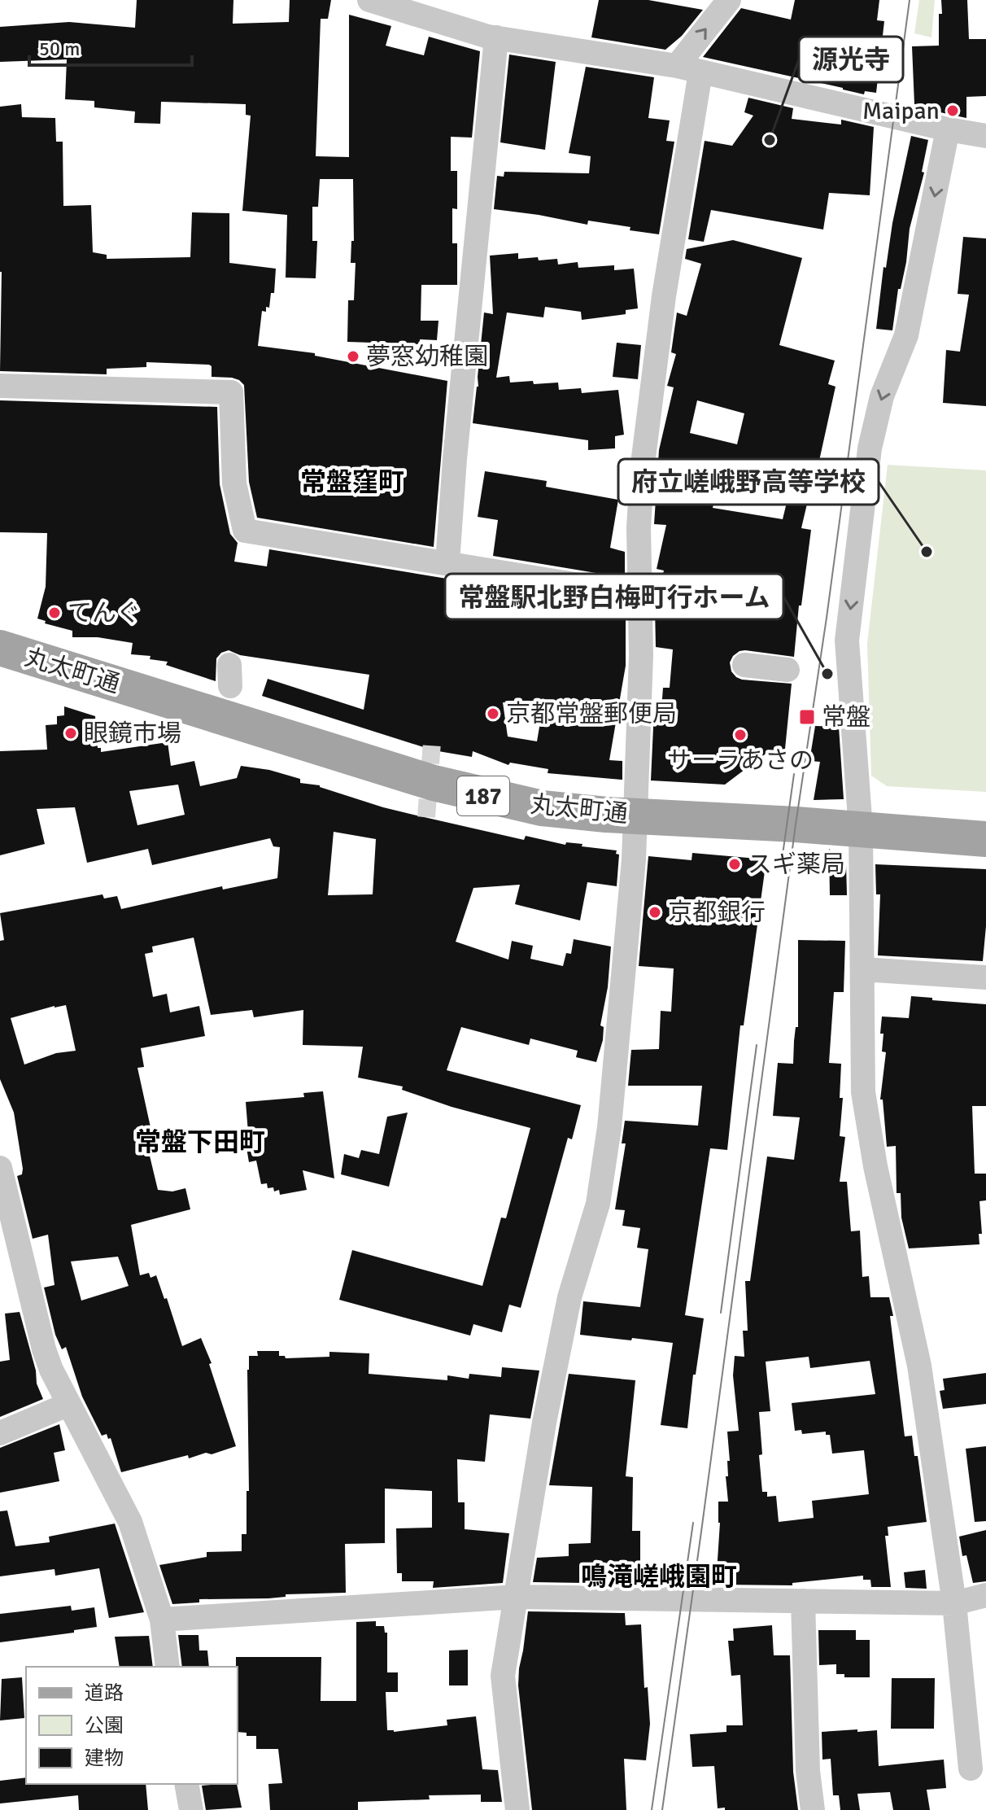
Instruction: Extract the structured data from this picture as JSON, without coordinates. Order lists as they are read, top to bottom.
{
  "streets": {
    "main road": ["丸太町通", "187"]
  },
  "districts": ["常盤窪町", "常盤下田町", "鳴滝嵯峨園町"],
  "places": {
    "other": [
      "Maipan",
      "源光寺",
      "夢窓幼稚園",
      "府立嵯峨野高等学校",
      "てんぐ",
      "常盤駅北野白梅町行ホーム",
      "京都常盤郵便局",
      "眼鏡市場",
      "サーラあさの",
      "スギ薬局",
      "京都銀行"
    ],
    "transit": ["常盤"]
  },
  "legend": ["道路", "公園", "建物"],
  "scale_bar": "50 m"
}
